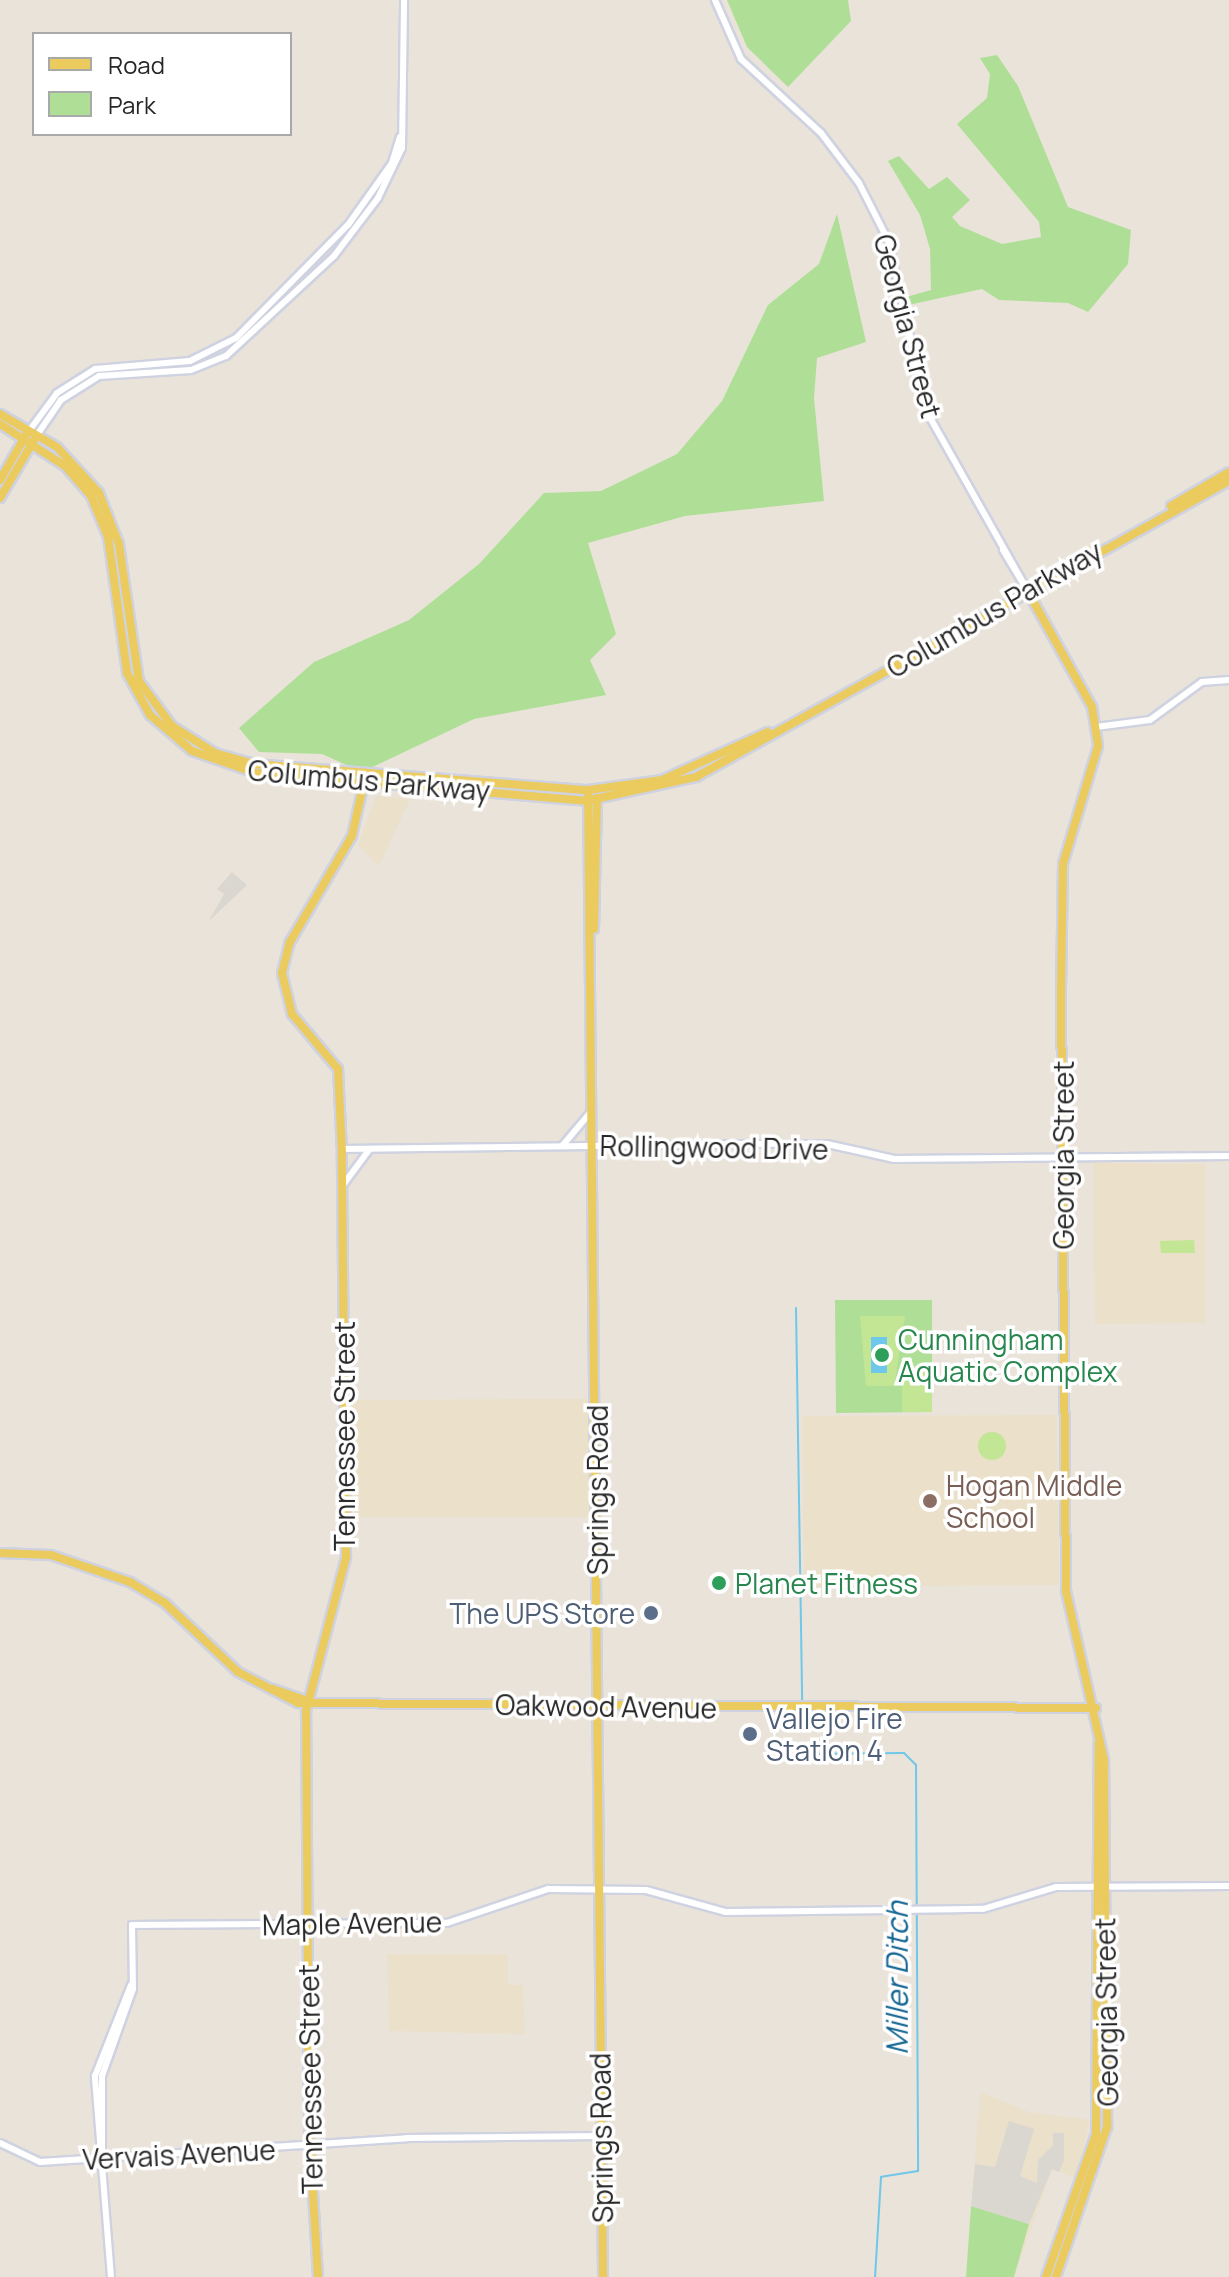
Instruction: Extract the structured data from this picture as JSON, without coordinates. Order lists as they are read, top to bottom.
{
  "streets": {
    "main road": [
      "Georgia Street",
      "Columbus Parkway",
      "Tennessee Street",
      "Springs Road",
      "Oakwood Avenue"
    ],
    "street": ["Rollingwood Drive", "Maple Avenue", "Vervais Avenue"]
  },
  "crossings": [
    ["Georgia Street", "Columbus Parkway"],
    ["Georgia Street", "Rollingwood Drive"],
    ["Georgia Street", "Oakwood Avenue"],
    ["Georgia Street", "Maple Avenue"],
    ["Columbus Parkway", "Tennessee Street"],
    ["Columbus Parkway", "Springs Road"],
    ["Rollingwood Drive", "Tennessee Street"],
    ["Rollingwood Drive", "Springs Road"],
    ["Tennessee Street", "Oakwood Avenue"],
    ["Tennessee Street", "Maple Avenue"],
    ["Tennessee Street", "Vervais Avenue"],
    ["Springs Road", "Oakwood Avenue"],
    ["Springs Road", "Maple Avenue"],
    ["Springs Road", "Vervais Avenue"],
    ["Maple Avenue", "Vervais Avenue"]
  ],
  "water": ["Miller Ditch"],
  "places": [
    "Cunningham Aquatic Complex",
    "Hogan Middle School",
    "Planet Fitness",
    "The UPS Store",
    "Vallejo Fire Station 4"
  ],
  "legend": ["Road", "Park"]
}
